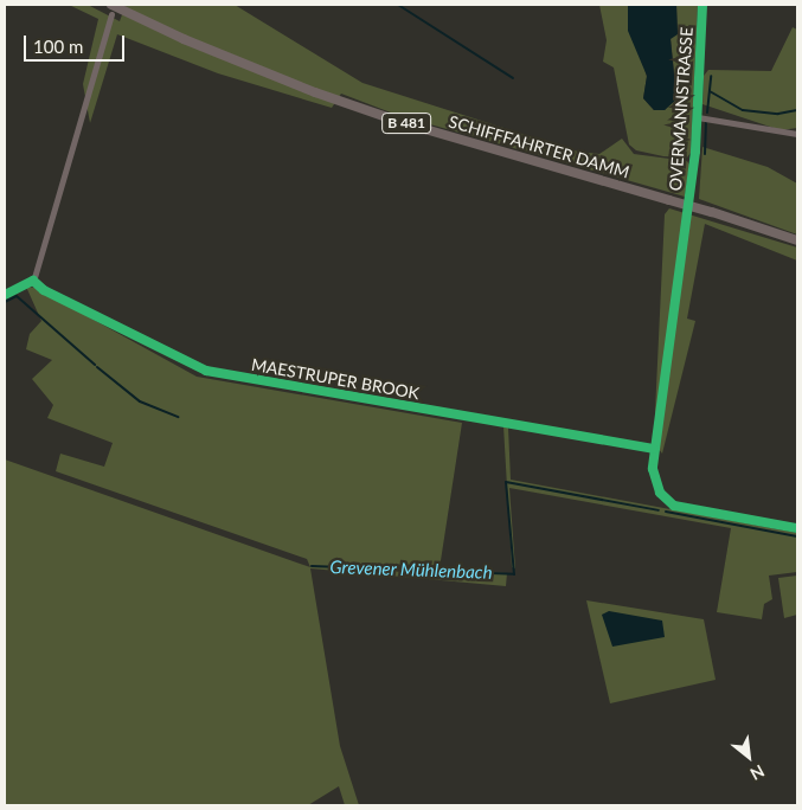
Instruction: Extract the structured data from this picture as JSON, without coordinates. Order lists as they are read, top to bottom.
{
  "streets": {
    "main road": ["B 481", "SCHIFFFAHRTER DAMM"],
    "street": ["OVERMANNSTRASSE", "MAESTRUPER BROOK"]
  },
  "crossings": [
    ["OVERMANNSTRASSE", "MAESTRUPER BROOK"],
    ["SCHIFFFAHRTER DAMM", "MAESTRUPER BROOK"]
  ],
  "water": ["Grevener Mühlenbach"],
  "scale_bar": "100 m",
  "north": "bottom right"
}
